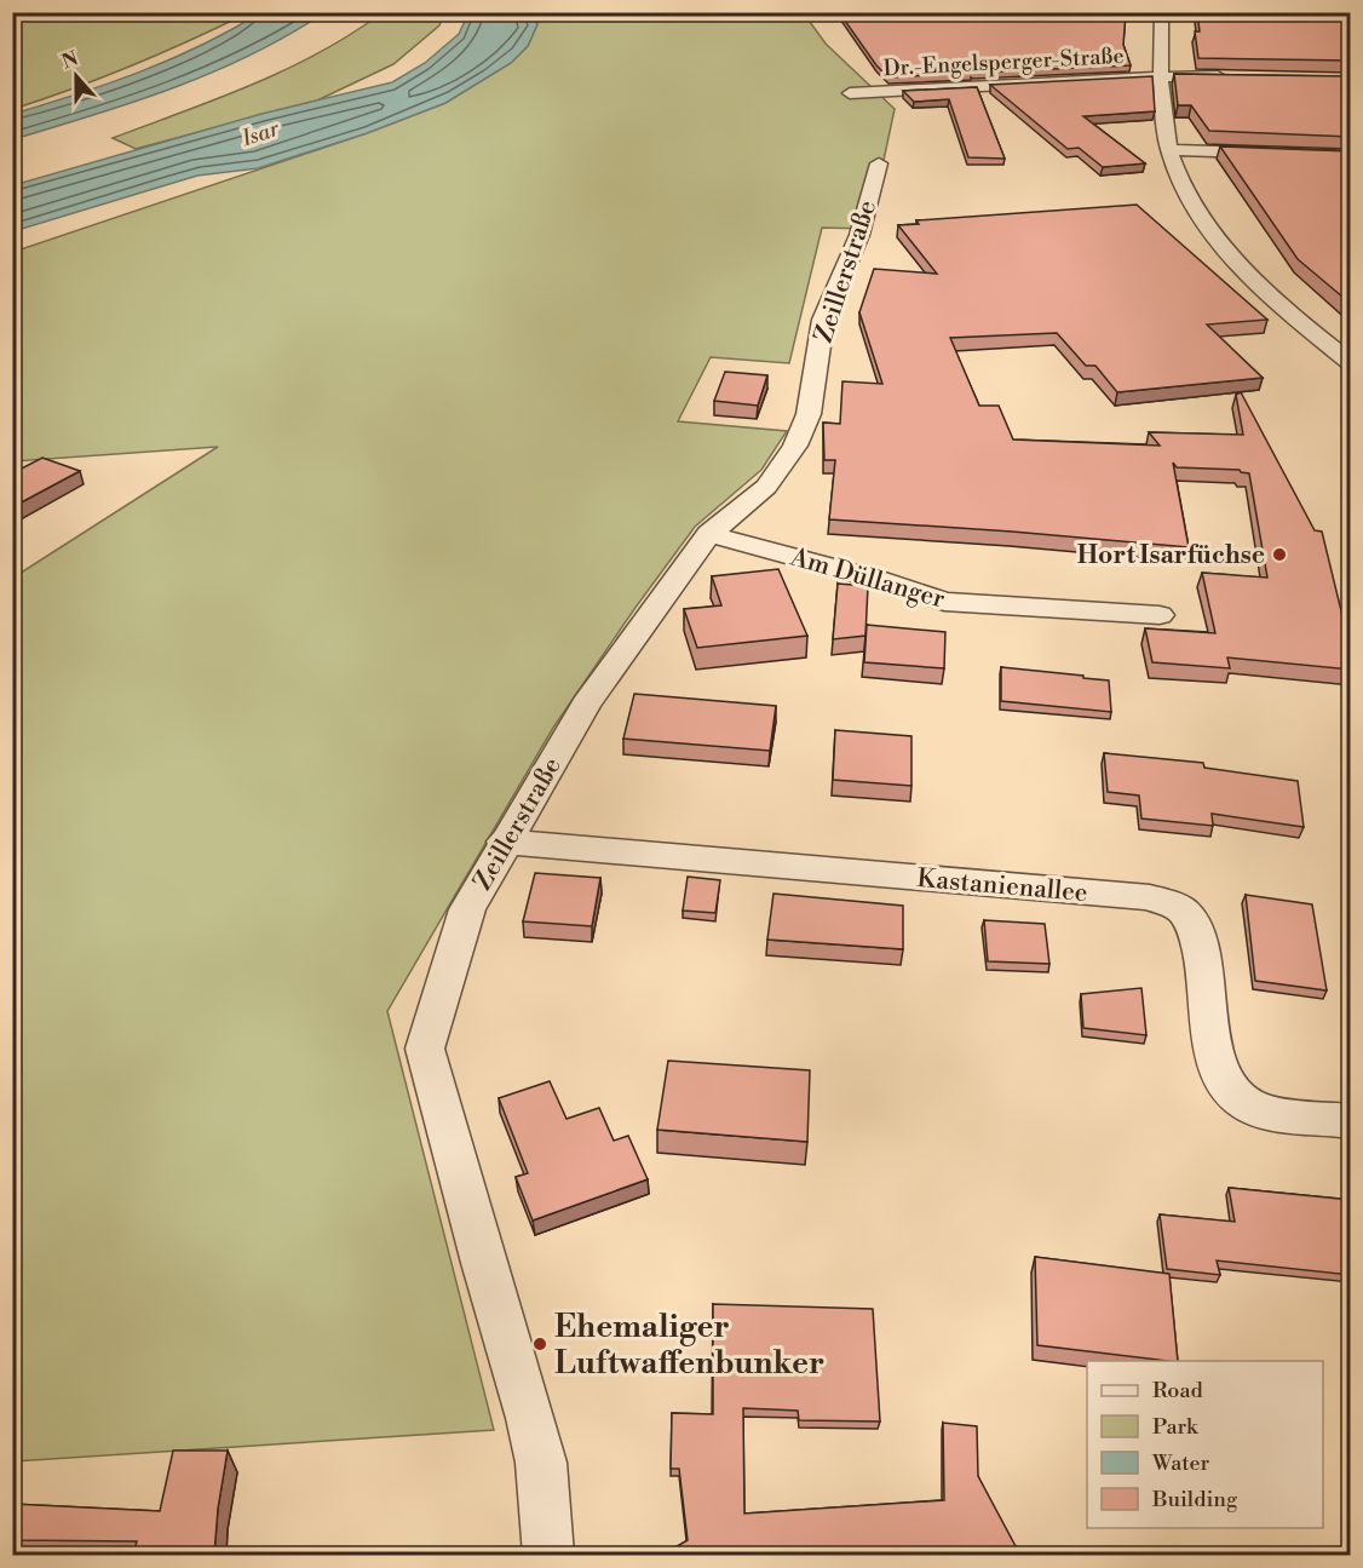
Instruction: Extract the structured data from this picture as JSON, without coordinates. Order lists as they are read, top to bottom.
{
  "streets": {
    "street": [
      "Dr.-Engelsperger-Straße",
      "Zeillerstraße",
      "Am Düllanger",
      "Kastanienallee"
    ]
  },
  "crossings": [
    ["Zeillerstraße", "Am Düllanger"],
    ["Zeillerstraße", "Kastanienallee"]
  ],
  "water": ["Isar"],
  "places": ["Hort Isarfüchse", "Ehemaliger Luftwaffenbunker"],
  "legend": [
    "Road",
    "Park",
    "Water",
    "Building"
  ],
  "north": "top"
}
